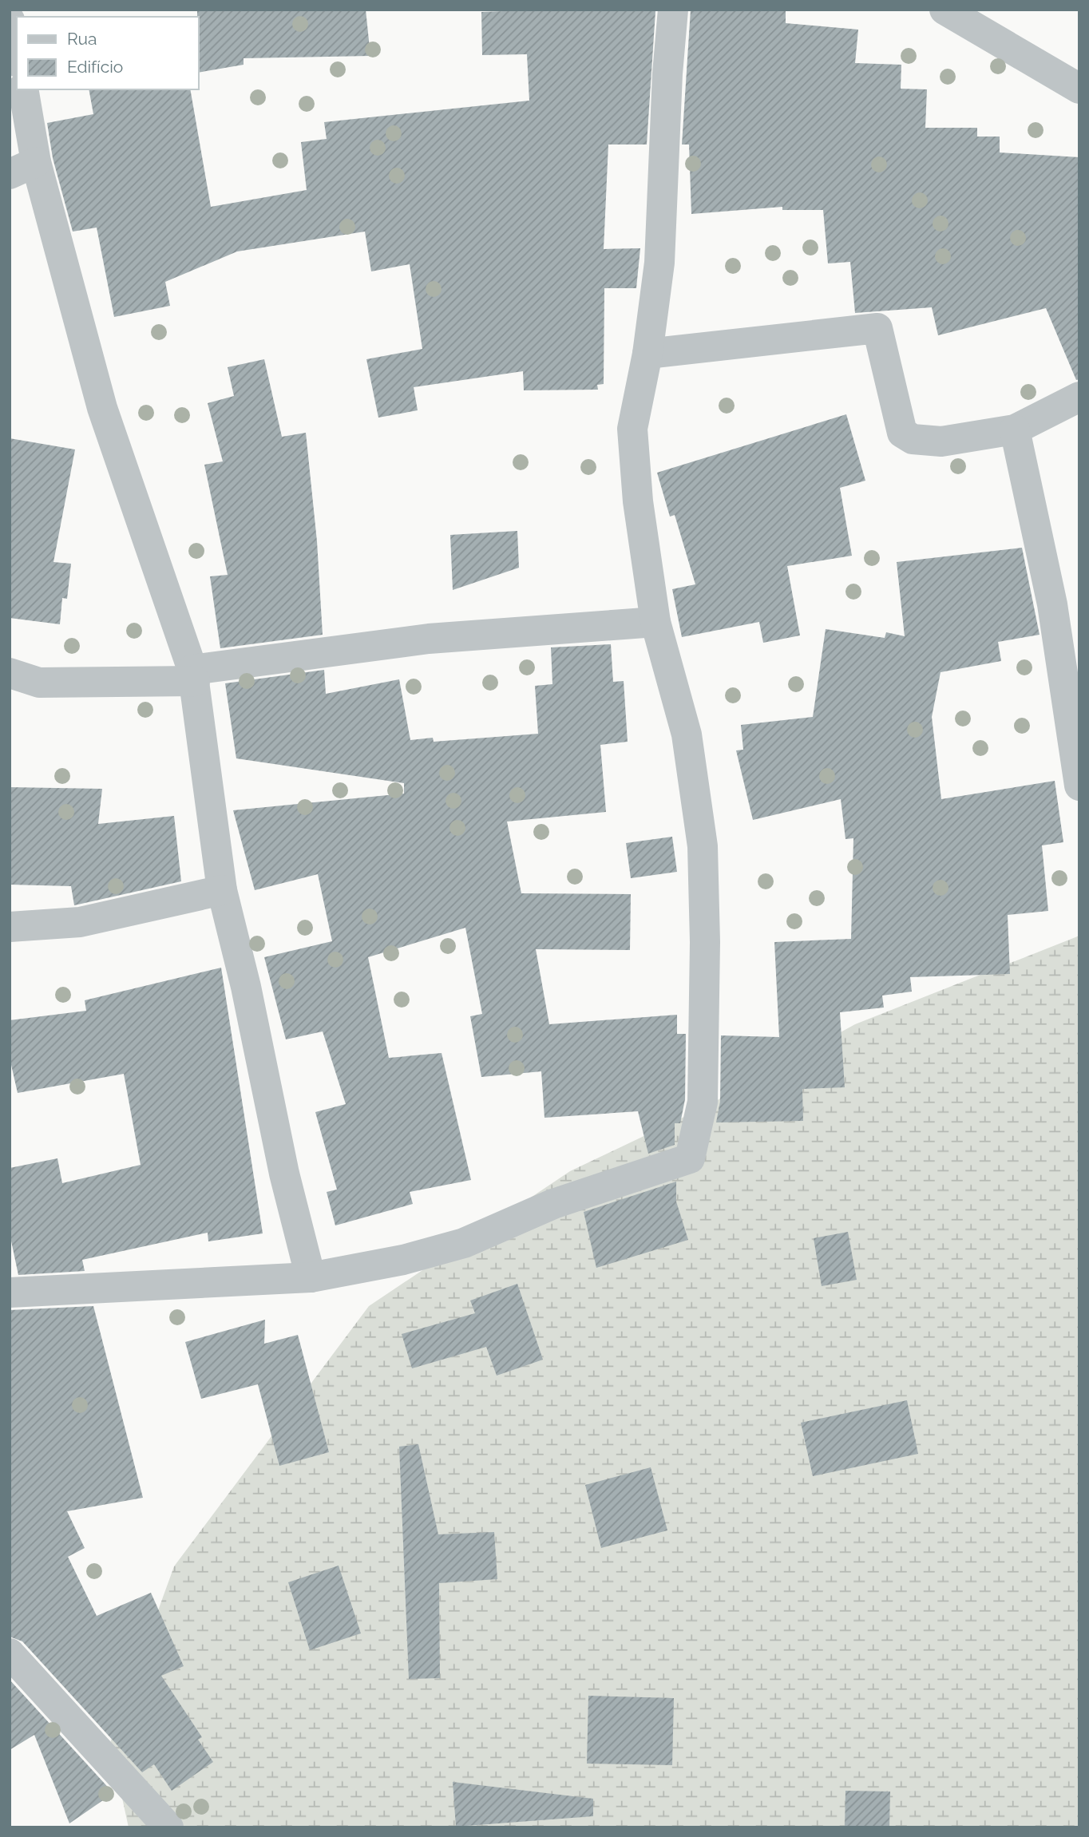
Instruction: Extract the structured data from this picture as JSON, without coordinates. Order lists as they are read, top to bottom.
{
  "legend": ["Rua", "Edifício"]
}
